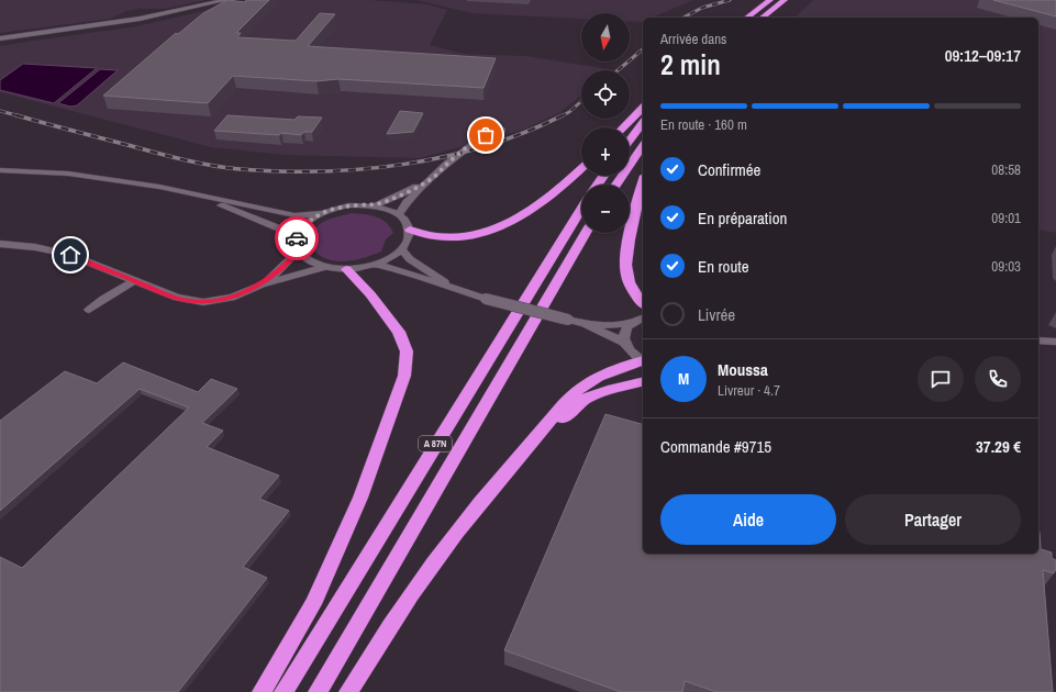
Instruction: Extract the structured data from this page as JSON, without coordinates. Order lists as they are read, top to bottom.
{
  "streets": {
    "highway": ["A 87N"]
  },
  "north": "bottom",
  "page": {
    "map_buttons": ["+", "−"],
    "heading": ["2 min", "Arrivée dans", "09:12–09:17"],
    "panel": [
      "Moussa",
      "Livreur · 4.7",
      "Commande #9715",
      "37.29 €"
    ],
    "bar": "En route · 160 m",
    "list": [
      ["Confirmée", "08:58"],
      ["En préparation", "09:01"],
      ["En route", "09:03"],
      "Livrée"
    ],
    "round": "M",
    "buttons": ["Aide", "Partager"]
  }
}
